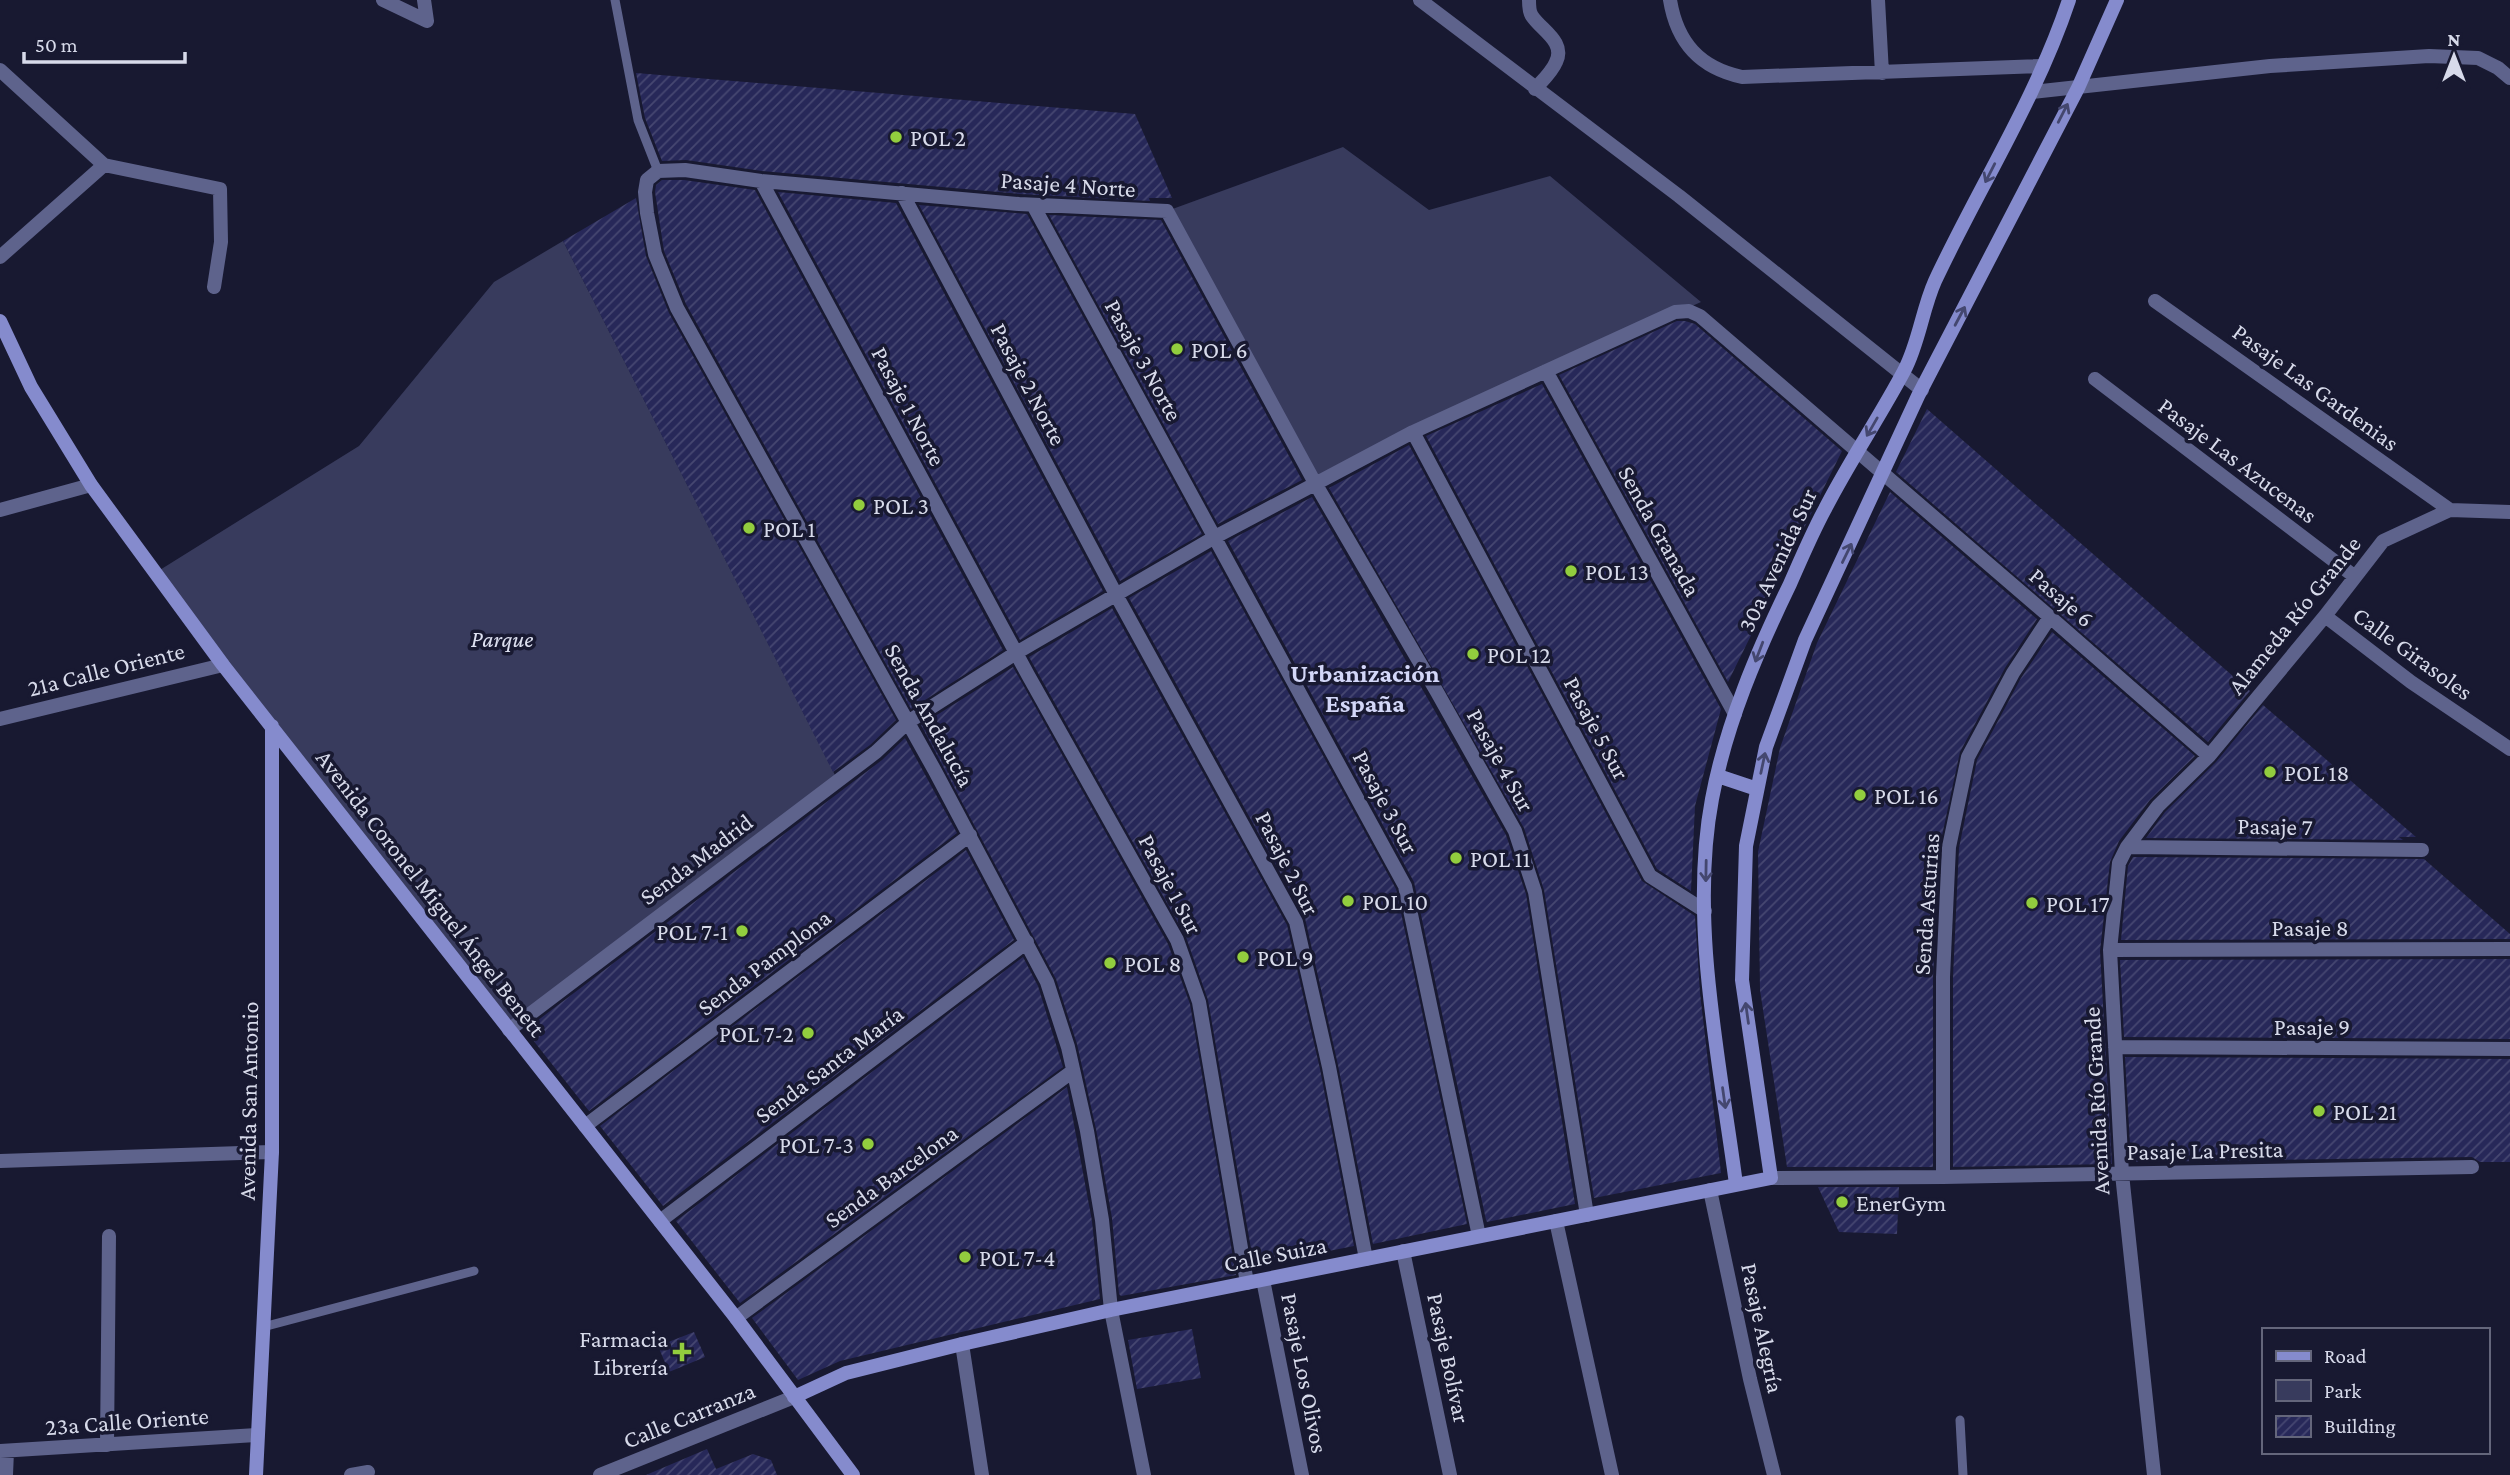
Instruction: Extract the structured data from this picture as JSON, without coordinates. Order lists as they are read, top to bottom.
{
  "streets": {
    "street": [
      "Pasaje 4 Norte",
      "Pasaje 3 Norte",
      "Pasaje 2 Norte",
      "Pasaje Las Gardenias",
      "Pasaje 1 Norte",
      "Pasaje Las Azucenas",
      "Senda Granada",
      "30a Avenida Sur",
      "Pasaje 6",
      "Alameda Río Grande",
      "Calle Girasoles",
      "21a Calle Oriente",
      "Senda Andalucía",
      "Pasaje 5 Sur",
      "Pasaje 4 Sur",
      "Pasaje 3 Sur",
      "Pasaje 7",
      "Senda Madrid",
      "Pasaje 2 Sur",
      "Pasaje 1 Sur",
      "Avenida Coronel Miguel Ángel Benett",
      "Senda Asturias",
      "Pasaje 8",
      "Senda Pamplona",
      "Pasaje 9",
      "Senda Santa María",
      "Avenida San Antonio",
      "Avenida Río Grande",
      "Pasaje La Presita",
      "Senda Barcelona",
      "Calle Suiza",
      "Pasaje Alegría",
      "Pasaje Bolívar",
      "Pasaje Los Olivos",
      "Calle Carranza",
      "23a Calle Oriente"
    ]
  },
  "crossings": [
    ["Pasaje 4 Norte", "Pasaje 3 Norte"],
    ["Pasaje 4 Norte", "Pasaje 2 Norte"],
    ["Pasaje 4 Norte", "Pasaje 1 Norte"],
    ["Pasaje 4 Norte", "Senda Andalucía"],
    ["Pasaje 4 Norte", "Pasaje 4 Sur"],
    ["Pasaje 4 Norte", "Senda Madrid"],
    ["Pasaje 3 Norte", "Pasaje 3 Sur"],
    ["Pasaje 3 Norte", "Senda Madrid"],
    ["Pasaje 2 Norte", "Senda Madrid"],
    ["Pasaje 2 Norte", "Pasaje 2 Sur"],
    ["Pasaje Las Gardenias", "Alameda Río Grande"],
    ["Pasaje 1 Norte", "Senda Madrid"],
    ["Pasaje 1 Norte", "Pasaje 1 Sur"],
    ["Pasaje Las Azucenas", "Alameda Río Grande"],
    ["Senda Granada", "30a Avenida Sur"],
    ["Senda Granada", "Pasaje 6"],
    ["Senda Granada", "Senda Madrid"],
    ["30a Avenida Sur", "Pasaje 6"],
    ["30a Avenida Sur", "Pasaje 5 Sur"],
    ["30a Avenida Sur", "Calle Suiza"],
    ["Pasaje 6", "Alameda Río Grande"],
    ["Pasaje 6", "Senda Madrid"],
    ["Pasaje 6", "Senda Asturias"],
    ["Pasaje 6", "Avenida Río Grande"],
    ["Alameda Río Grande", "Calle Girasoles"],
    ["Alameda Río Grande", "Avenida Río Grande"],
    ["21a Calle Oriente", "Avenida Coronel Miguel Ángel Benett"],
    ["Senda Andalucía", "Senda Madrid"],
    ["Senda Andalucía", "Senda Pamplona"],
    ["Senda Andalucía", "Senda Santa María"],
    ["Senda Andalucía", "Senda Barcelona"],
    ["Senda Andalucía", "Calle Suiza"],
    ["Pasaje 5 Sur", "Senda Madrid"],
    ["Pasaje 4 Sur", "Senda Madrid"],
    ["Pasaje 4 Sur", "Calle Suiza"],
    ["Pasaje 3 Sur", "Senda Madrid"],
    ["Pasaje 3 Sur", "Calle Suiza"],
    ["Pasaje 7", "Avenida Río Grande"],
    ["Senda Madrid", "Pasaje 2 Sur"],
    ["Senda Madrid", "Pasaje 1 Sur"],
    ["Senda Madrid", "Avenida Coronel Miguel Ángel Benett"],
    ["Pasaje 2 Sur", "Calle Suiza"],
    ["Pasaje 1 Sur", "Calle Suiza"],
    ["Avenida Coronel Miguel Ángel Benett", "Senda Pamplona"],
    ["Avenida Coronel Miguel Ángel Benett", "Senda Santa María"],
    ["Avenida Coronel Miguel Ángel Benett", "Avenida San Antonio"],
    ["Avenida Coronel Miguel Ángel Benett", "Senda Barcelona"],
    ["Avenida Coronel Miguel Ángel Benett", "Calle Suiza"],
    ["Avenida Coronel Miguel Ángel Benett", "Calle Carranza"],
    ["Senda Asturias", "Pasaje La Presita"],
    ["Pasaje 8", "Avenida Río Grande"],
    ["Pasaje 9", "Avenida Río Grande"],
    ["Avenida San Antonio", "23a Calle Oriente"],
    ["Avenida Río Grande", "Pasaje La Presita"],
    ["Pasaje La Presita", "Calle Suiza"],
    ["Calle Suiza", "Pasaje Alegría"],
    ["Calle Suiza", "Pasaje Bolívar"],
    ["Calle Suiza", "Pasaje Los Olivos"],
    ["Calle Suiza", "Calle Carranza"]
  ],
  "districts": ["Urbanización España"],
  "parks": ["Parque"],
  "places": {
    "other": [
      "POL 2",
      "POL 6",
      "POL 3",
      "POL 1",
      "POL 13",
      "POL 12",
      "POL 18",
      "POL 16",
      "POL 11",
      "POL 10",
      "POL 17",
      "POL 7-1",
      "POL 9",
      "POL 8",
      "POL 7-2",
      "POL 21",
      "POL 7-3",
      "EnerGym",
      "POL 7-4"
    ],
    "health": ["Farmacia Librería"]
  },
  "legend": ["Road", "Park", "Building"],
  "scale_bar": "50 m",
  "north": "top"
}
